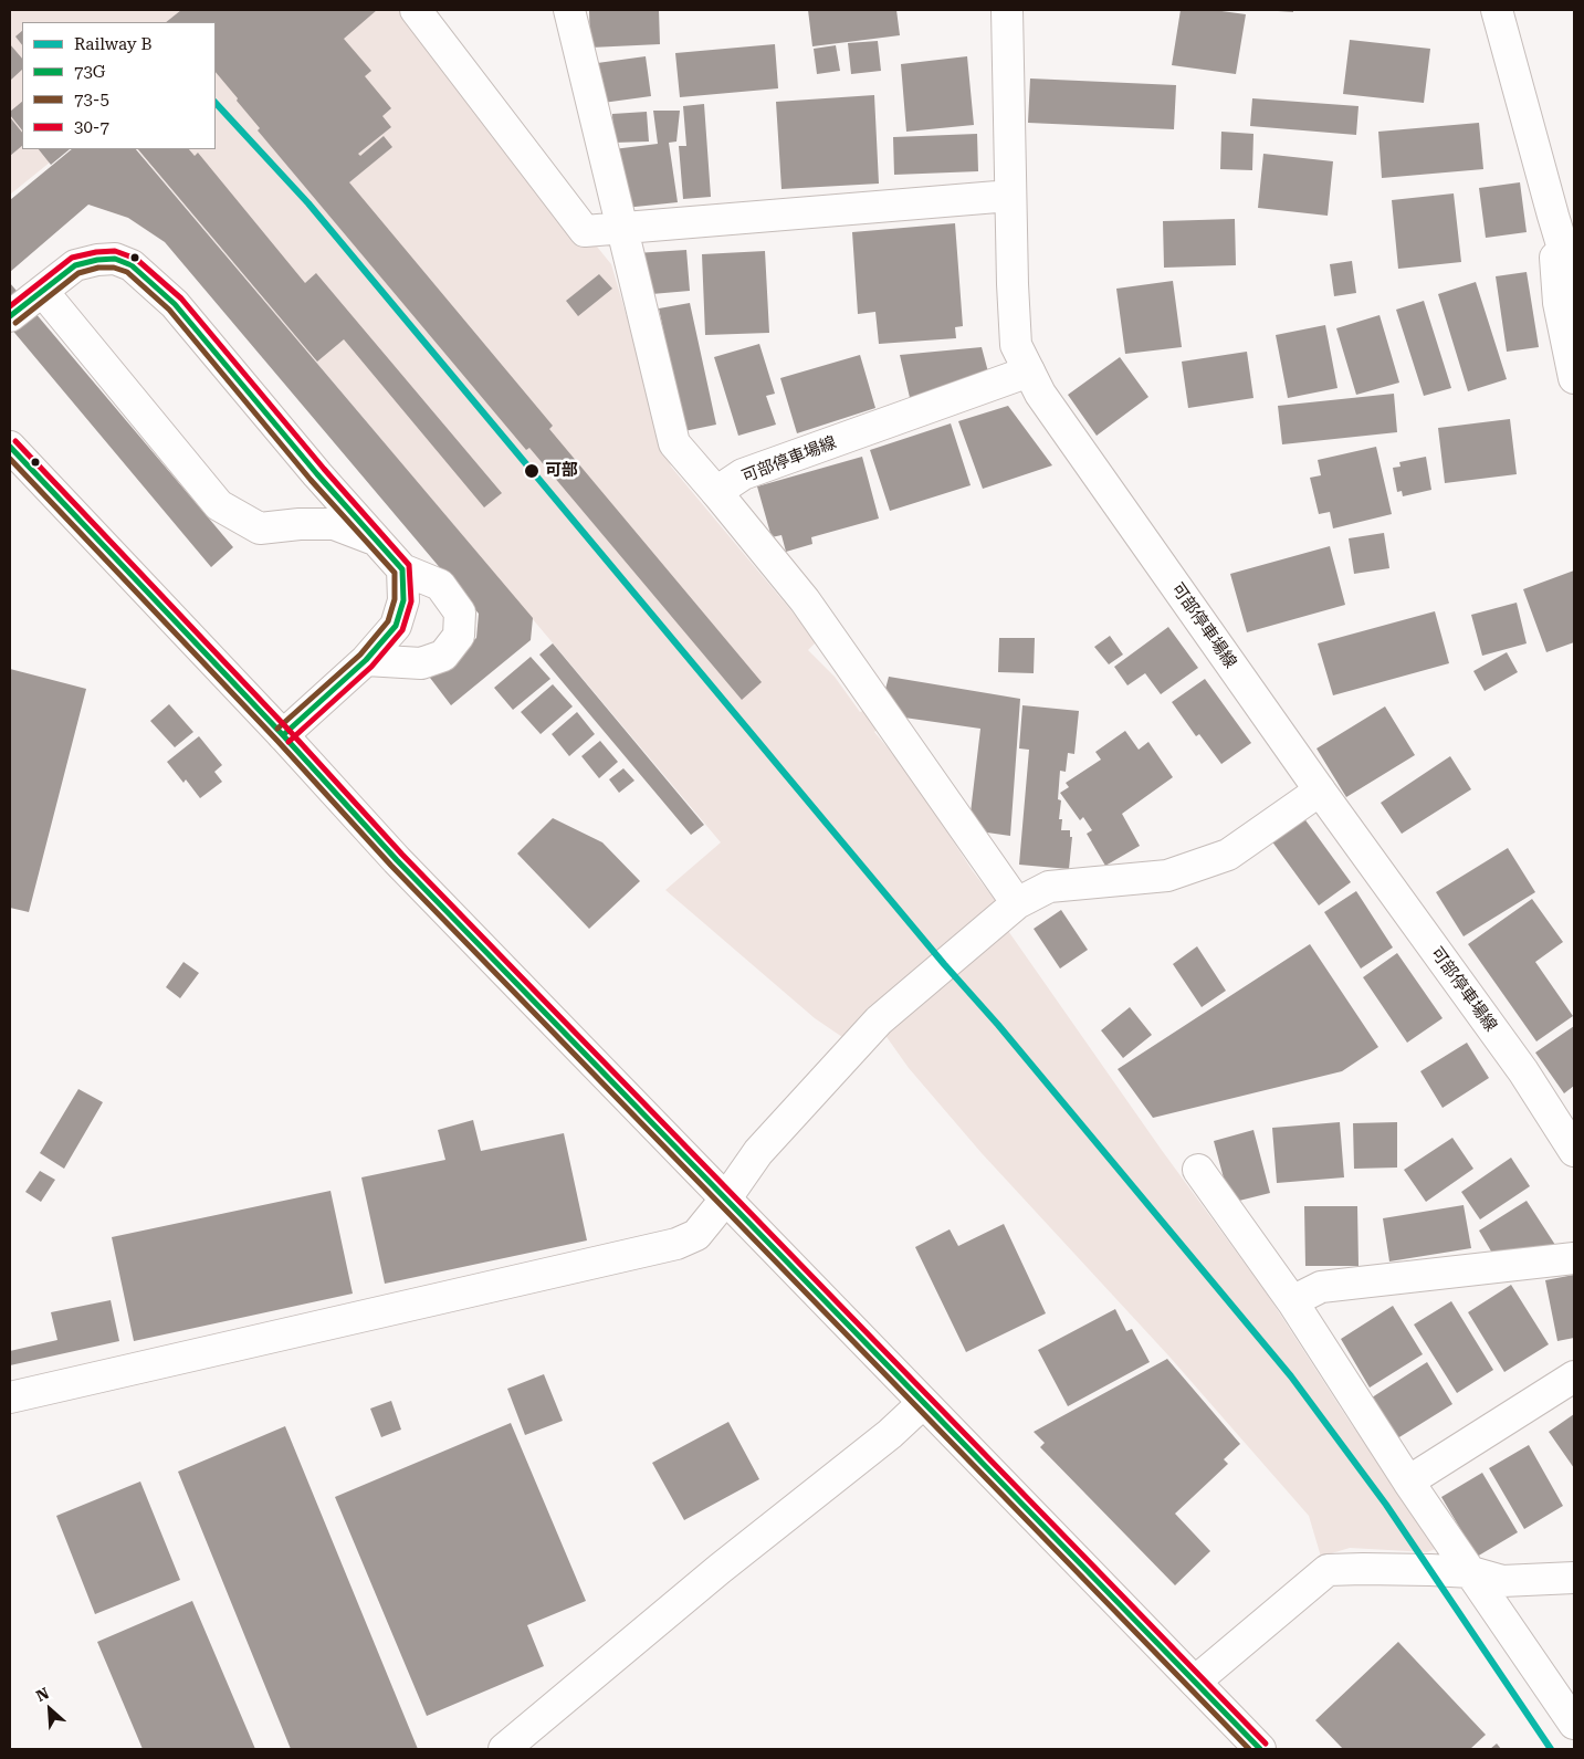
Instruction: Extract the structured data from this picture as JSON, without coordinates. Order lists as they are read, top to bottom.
{
  "streets": {
    "main road": ["可部停車場線"]
  },
  "places": ["可部"],
  "lines": [
    "rail line B",
    "transit line 30-7",
    "transit line 73G",
    "transit line 73-5"
  ],
  "legend": [
    "Railway B",
    "73G",
    "73-5",
    "30-7"
  ],
  "north": "top left"
}
